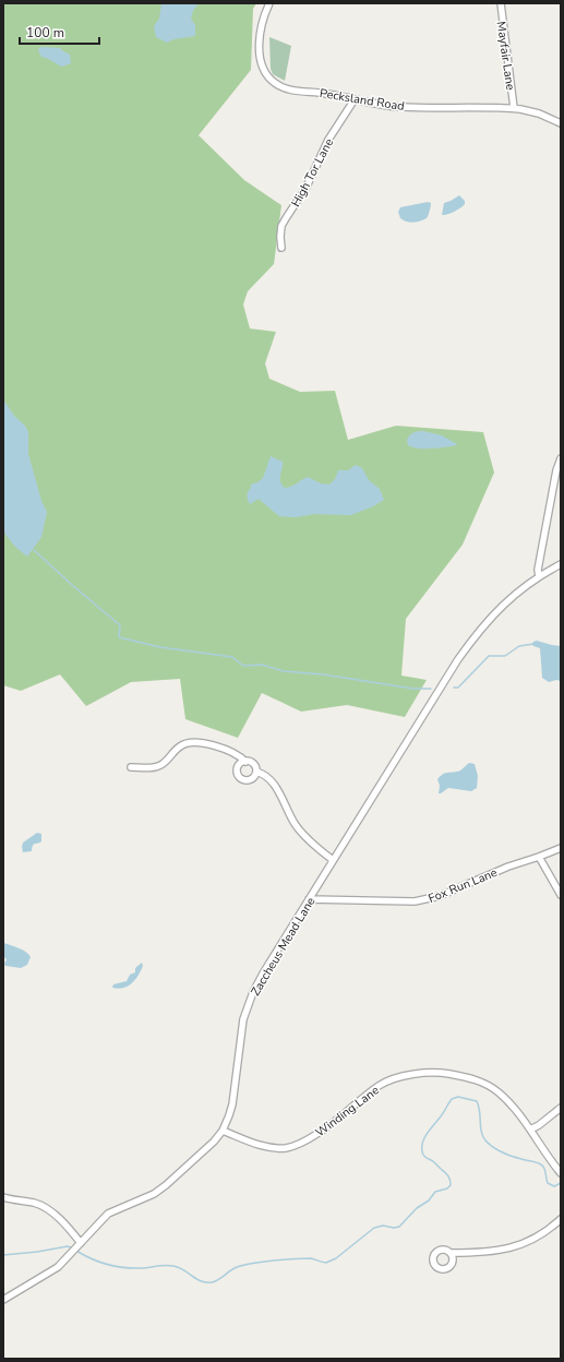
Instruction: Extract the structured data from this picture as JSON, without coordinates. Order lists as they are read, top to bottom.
{
  "streets": {
    "street": [
      "Mayfair Lane",
      "Pecksland Road",
      "High Tor Lane",
      "Fox Run Lane",
      "Zaccheus Mead Lane",
      "Winding Lane"
    ]
  },
  "crossings": [
    ["Mayfair Lane", "Pecksland Road"],
    ["Pecksland Road", "High Tor Lane"],
    ["Fox Run Lane", "Zaccheus Mead Lane"],
    ["Zaccheus Mead Lane", "Winding Lane"]
  ],
  "scale_bar": "100 m"
}
